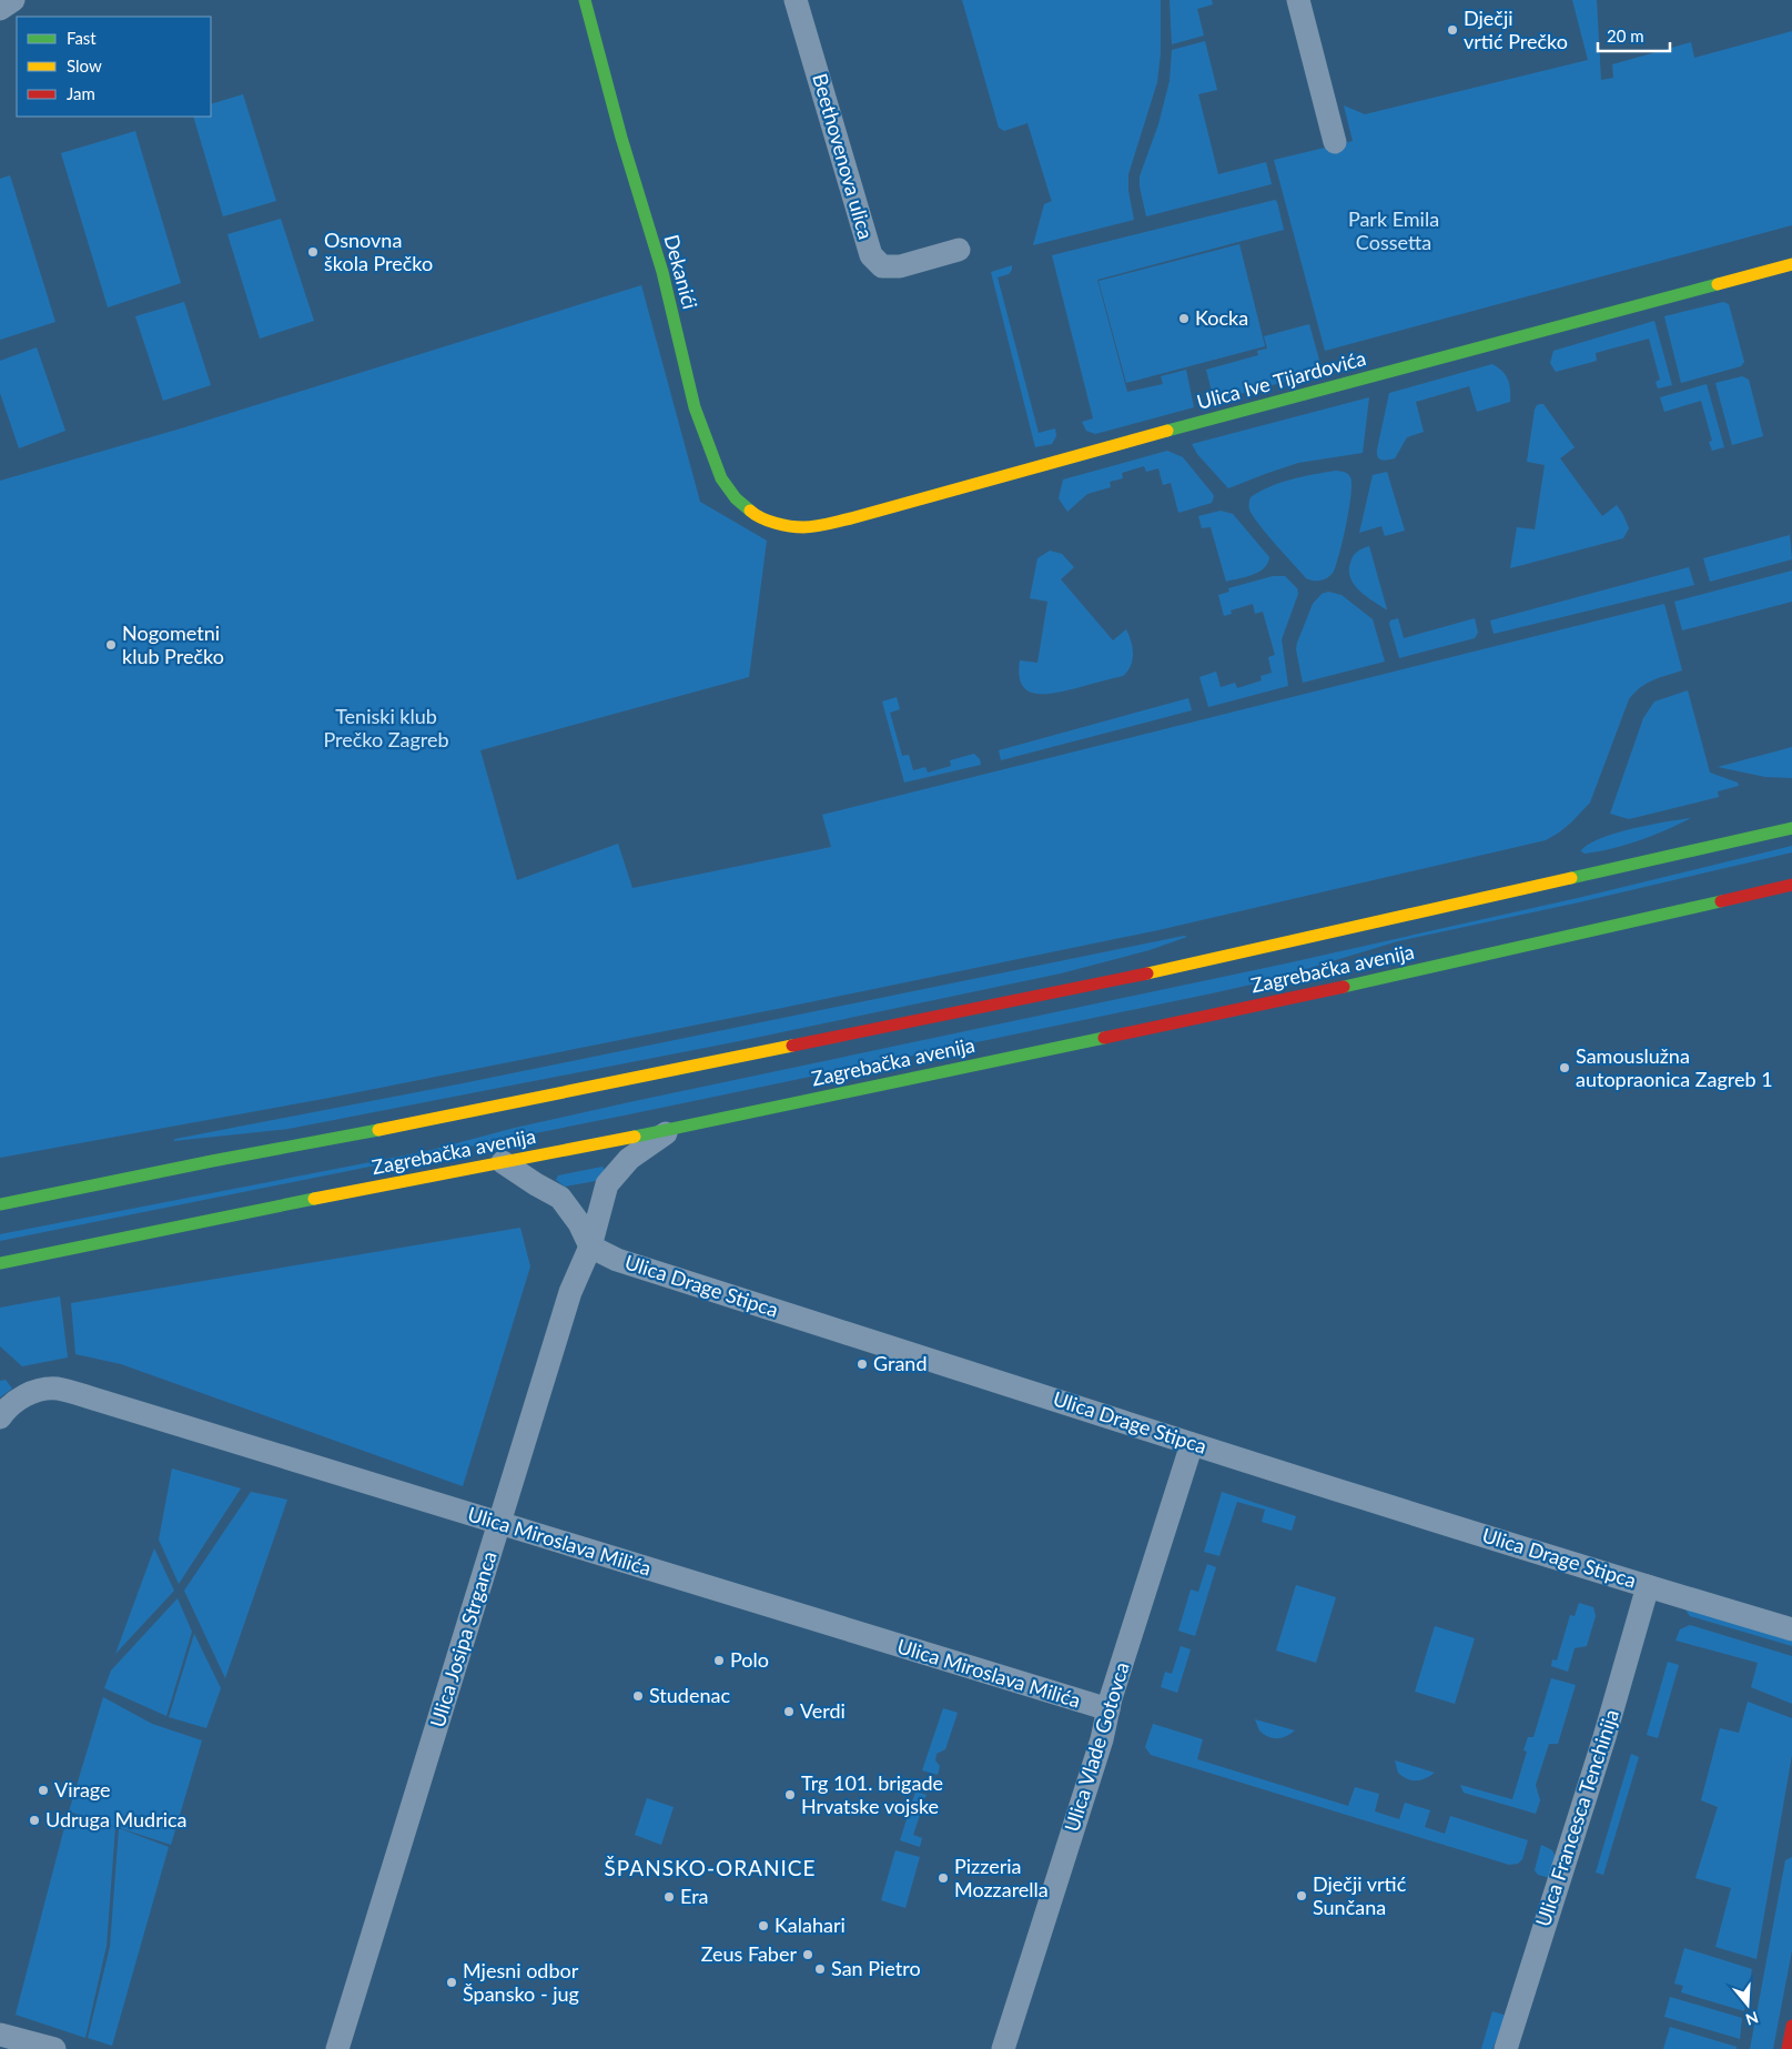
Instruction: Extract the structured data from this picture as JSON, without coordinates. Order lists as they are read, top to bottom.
{
  "streets": {
    "main road": ["Dekanići", "Ulica Ive Tijardovića", "Zagrebačka avenija"],
    "street": [
      "Beethovenova ulica",
      "Ulica Drage Stipca",
      "Ulica Miroslava Milića",
      "Ulica Josipa Strganca",
      "Ulica Vlade Gotovca",
      "Ulica Francesca Tenchinija"
    ]
  },
  "crossings": [
    ["Dekanići", "Ulica Ive Tijardovića"],
    ["Zagrebačka avenija", "Ulica Josipa Strganca"],
    ["Ulica Drage Stipca", "Ulica Josipa Strganca"],
    ["Ulica Drage Stipca", "Ulica Vlade Gotovca"],
    ["Ulica Drage Stipca", "Ulica Francesca Tenchinija"],
    ["Ulica Miroslava Milića", "Ulica Josipa Strganca"],
    ["Ulica Miroslava Milića", "Ulica Vlade Gotovca"]
  ],
  "districts": ["ŠPANSKO-ORANICE"],
  "parks": ["Park Emila Cossetta", "Teniski klub Prečko Zagreb"],
  "places": [
    "Dječji vrtić Prečko",
    "Osnovna škola Prečko",
    "Kocka",
    "Nogometni klub Prečko",
    "Samouslužna autopraonica Zagreb 1",
    "Grand",
    "Polo",
    "Studenac",
    "Verdi",
    "Virage",
    "Trg 101. brigade Hrvatske vojske",
    "Udruga Mudrica",
    "Pizzeria Mozzarella",
    "Dječji vrtić Sunčana",
    "Era",
    "Kalahari",
    "Zeus Faber",
    "San Pietro",
    "Mjesni odbor Špansko - jug"
  ],
  "legend": ["Fast", "Slow", "Jam"],
  "scale_bar": "20 m",
  "north": "bottom"
}
